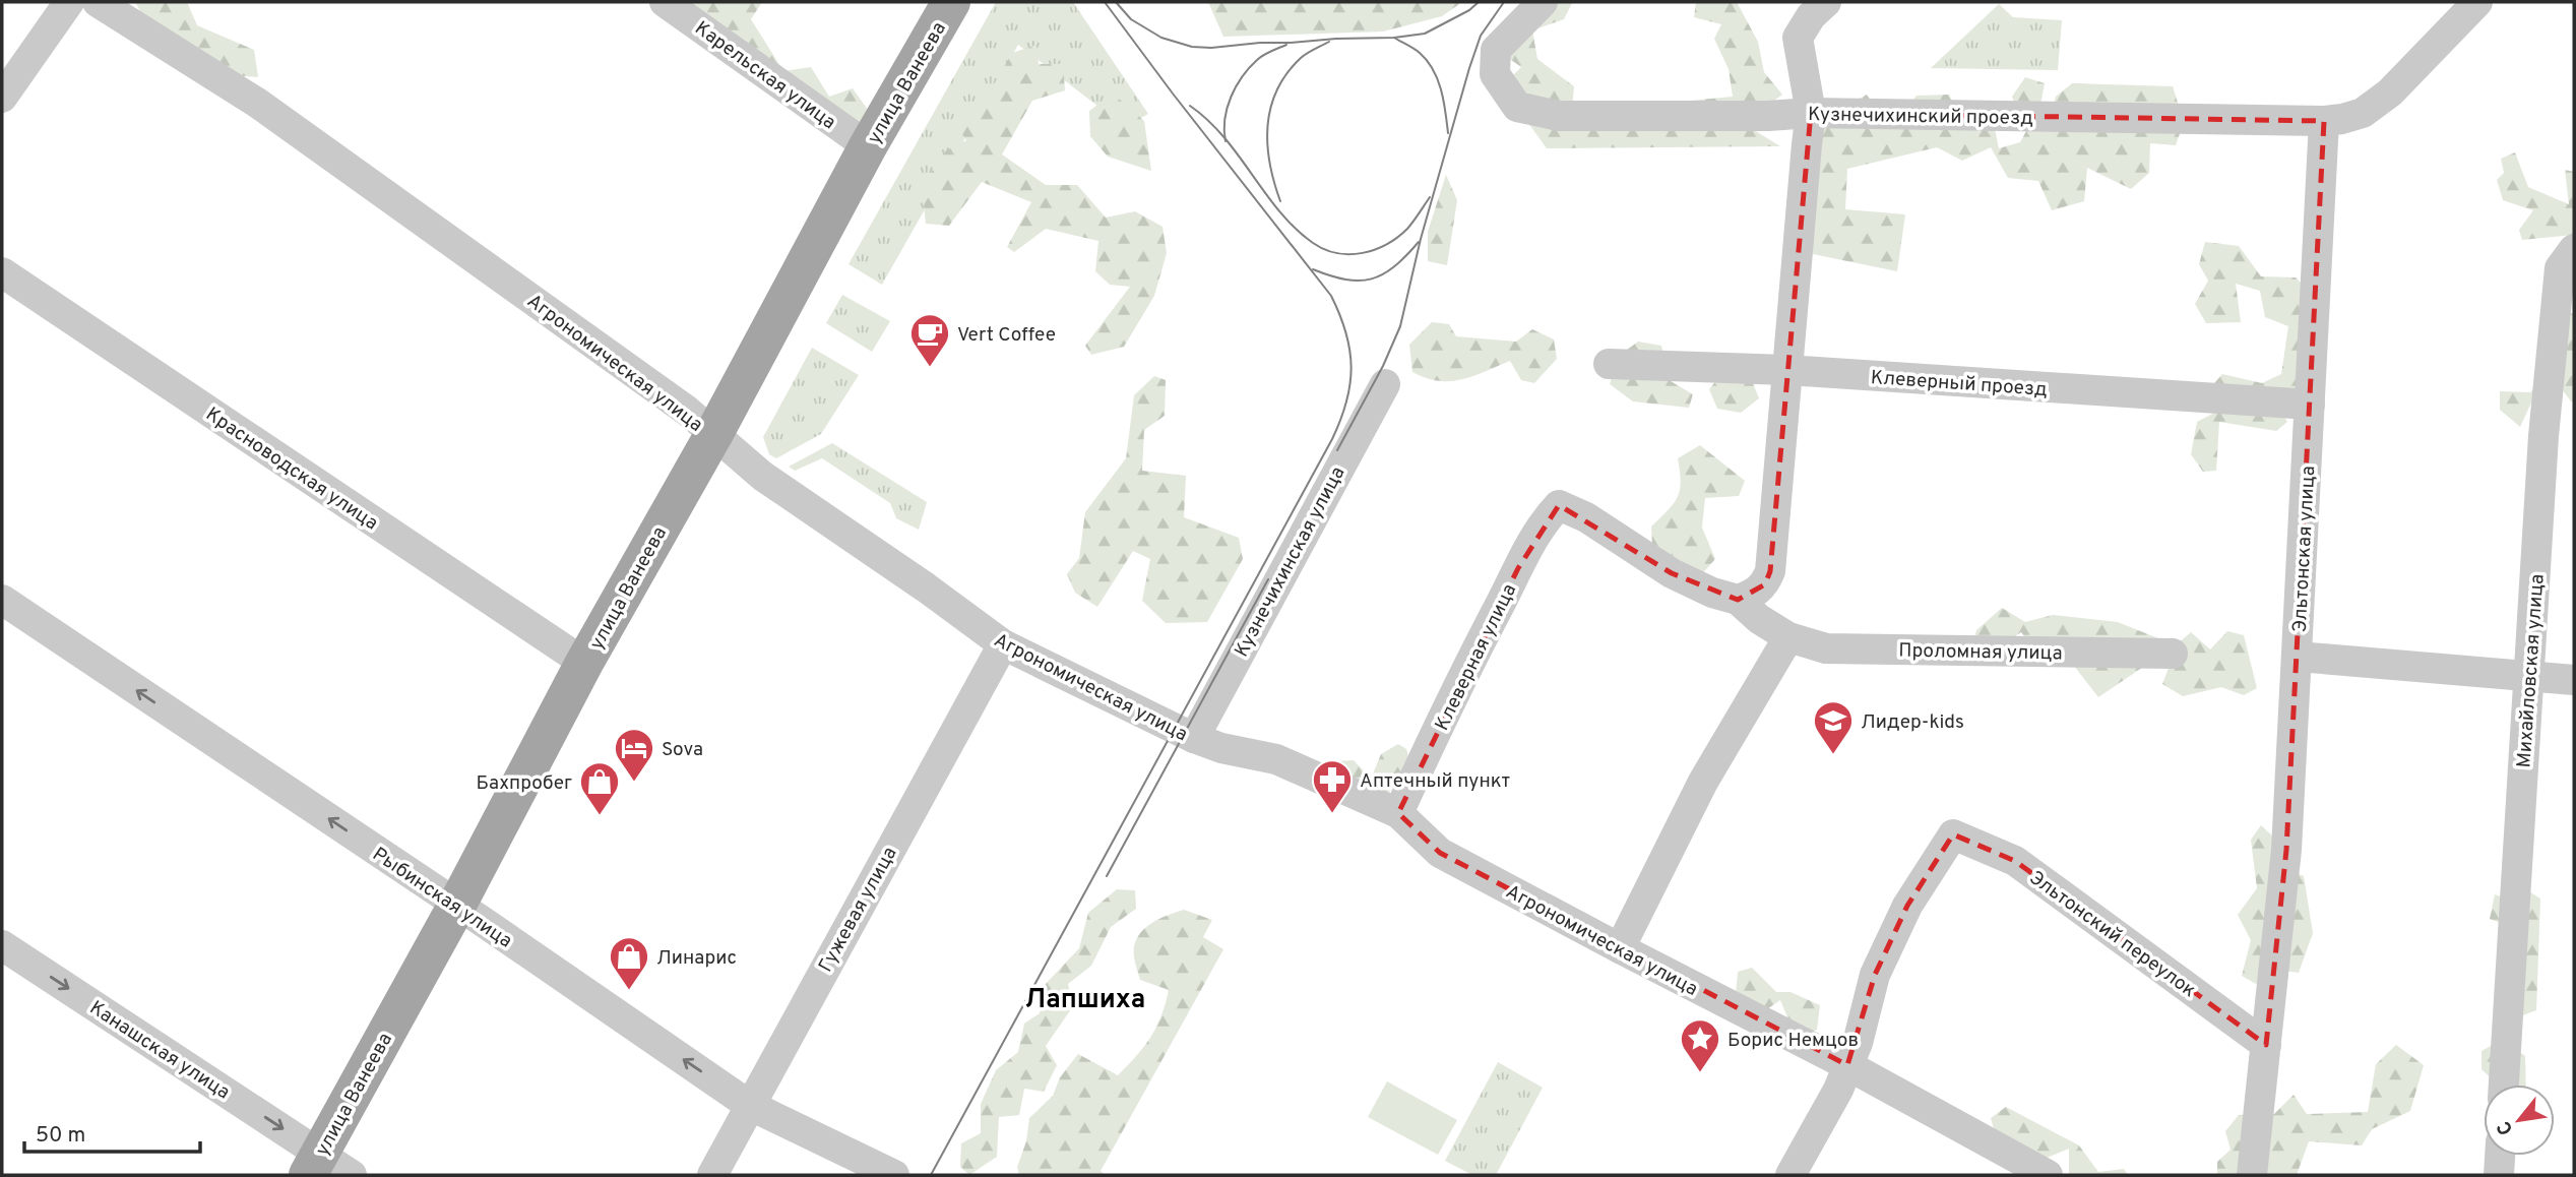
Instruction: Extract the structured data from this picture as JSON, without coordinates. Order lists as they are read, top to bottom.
{
  "streets": {
    "main road": ["улица Ванеева"],
    "street": [
      "Карельская улица",
      "Кузнечихинский проезд",
      "Агрономическая улица",
      "Клеверный проезд",
      "Красноводская улица",
      "Эльтонская улица",
      "Кузнечихинская улица",
      "Проломная улица",
      "Клеверная улица",
      "Михайловская улица",
      "Рыбинская улица",
      "Гужевая улица",
      "Эльтонский переулок",
      "Канашская улица"
    ]
  },
  "crossings": [
    ["Карельская улица", "улица Ванеева"],
    ["улица Ванеева", "Агрономическая улица"],
    ["улица Ванеева", "Красноводская улица"],
    ["улица Ванеева", "Рыбинская улица"],
    ["улица Ванеева", "Канашская улица"],
    ["Кузнечихинский проезд", "Эльтонская улица"],
    ["Агрономическая улица", "Кузнечихинская улица"],
    ["Агрономическая улица", "Клеверная улица"],
    ["Агрономическая улица", "Гужевая улица"],
    ["Агрономическая улица", "Эльтонский переулок"],
    ["Клеверный проезд", "Эльтонская улица"],
    ["Эльтонская улица", "Эльтонский переулок"],
    ["Проломная улица", "Клеверная улица"],
    ["Рыбинская улица", "Гужевая улица"]
  ],
  "one_way": ["Рыбинская улица", "Канашская улица"],
  "districts": ["Лапшиха"],
  "places": {
    "cafe": ["Vert Coffee"],
    "school or university": ["Лидер-kids"],
    "hotel": ["Sova"],
    "pharmacy": ["Аптечный пункт"],
    "shop": ["Бахпробег", "Линарис"],
    "place": ["Борис Немцов"]
  },
  "scale_bar": "50 m",
  "north": "bottom left"
}
